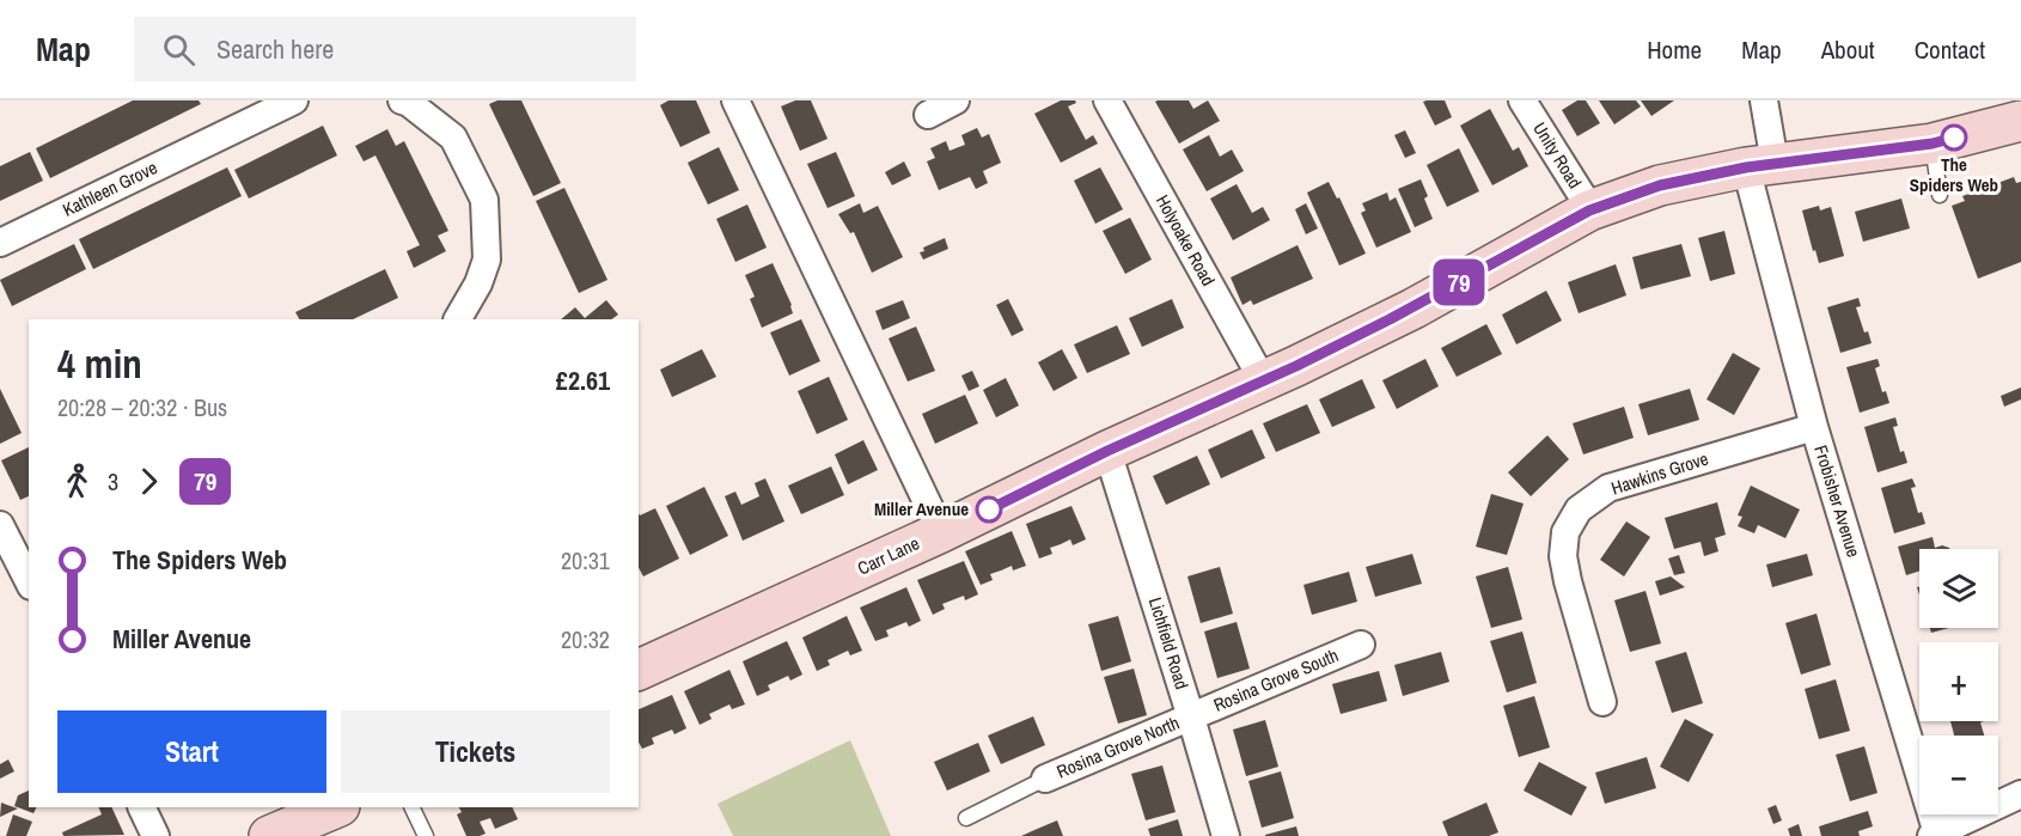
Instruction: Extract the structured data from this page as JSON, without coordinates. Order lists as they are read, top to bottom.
{
  "streets": {
    "street": [
      "Unity Road",
      "Kathleen Grove",
      "Holyoake Road",
      "Hawkins Grove",
      "Frobisher Avenue",
      "Carr Lane",
      "Lichfield Road",
      "Rosina Grove South",
      "Rosina Grove North"
    ]
  },
  "crossings": [
    ["Unity Road", "Carr Lane"],
    ["Holyoake Road", "Carr Lane"],
    ["Hawkins Grove", "Frobisher Avenue"],
    ["Frobisher Avenue", "Carr Lane"],
    ["Carr Lane", "Lichfield Road"],
    ["Lichfield Road", "Rosina Grove South"],
    ["Lichfield Road", "Rosina Grove North"],
    ["Rosina Grove South", "Rosina Grove North"]
  ],
  "places": ["The Spiders Web", "Miller Avenue"],
  "lines": ["bus line 79"],
  "page": {
    "header": "Map",
    "search": "Search here",
    "nav": [
      "Home",
      "Map",
      "About",
      "Contact"
    ],
    "on_map": "79",
    "heading": ["4 min", "20:28 – 20:32 · Bus", "£2.61"],
    "legs": ["3", "79"],
    "list": [
      {
        "name": "The Spiders Web",
        "value": "20:31"
      },
      {
        "name": "Miller Avenue",
        "value": "20:32"
      }
    ],
    "map_buttons": ["+", "−"],
    "buttons": ["Start", "Tickets"]
  }
}
